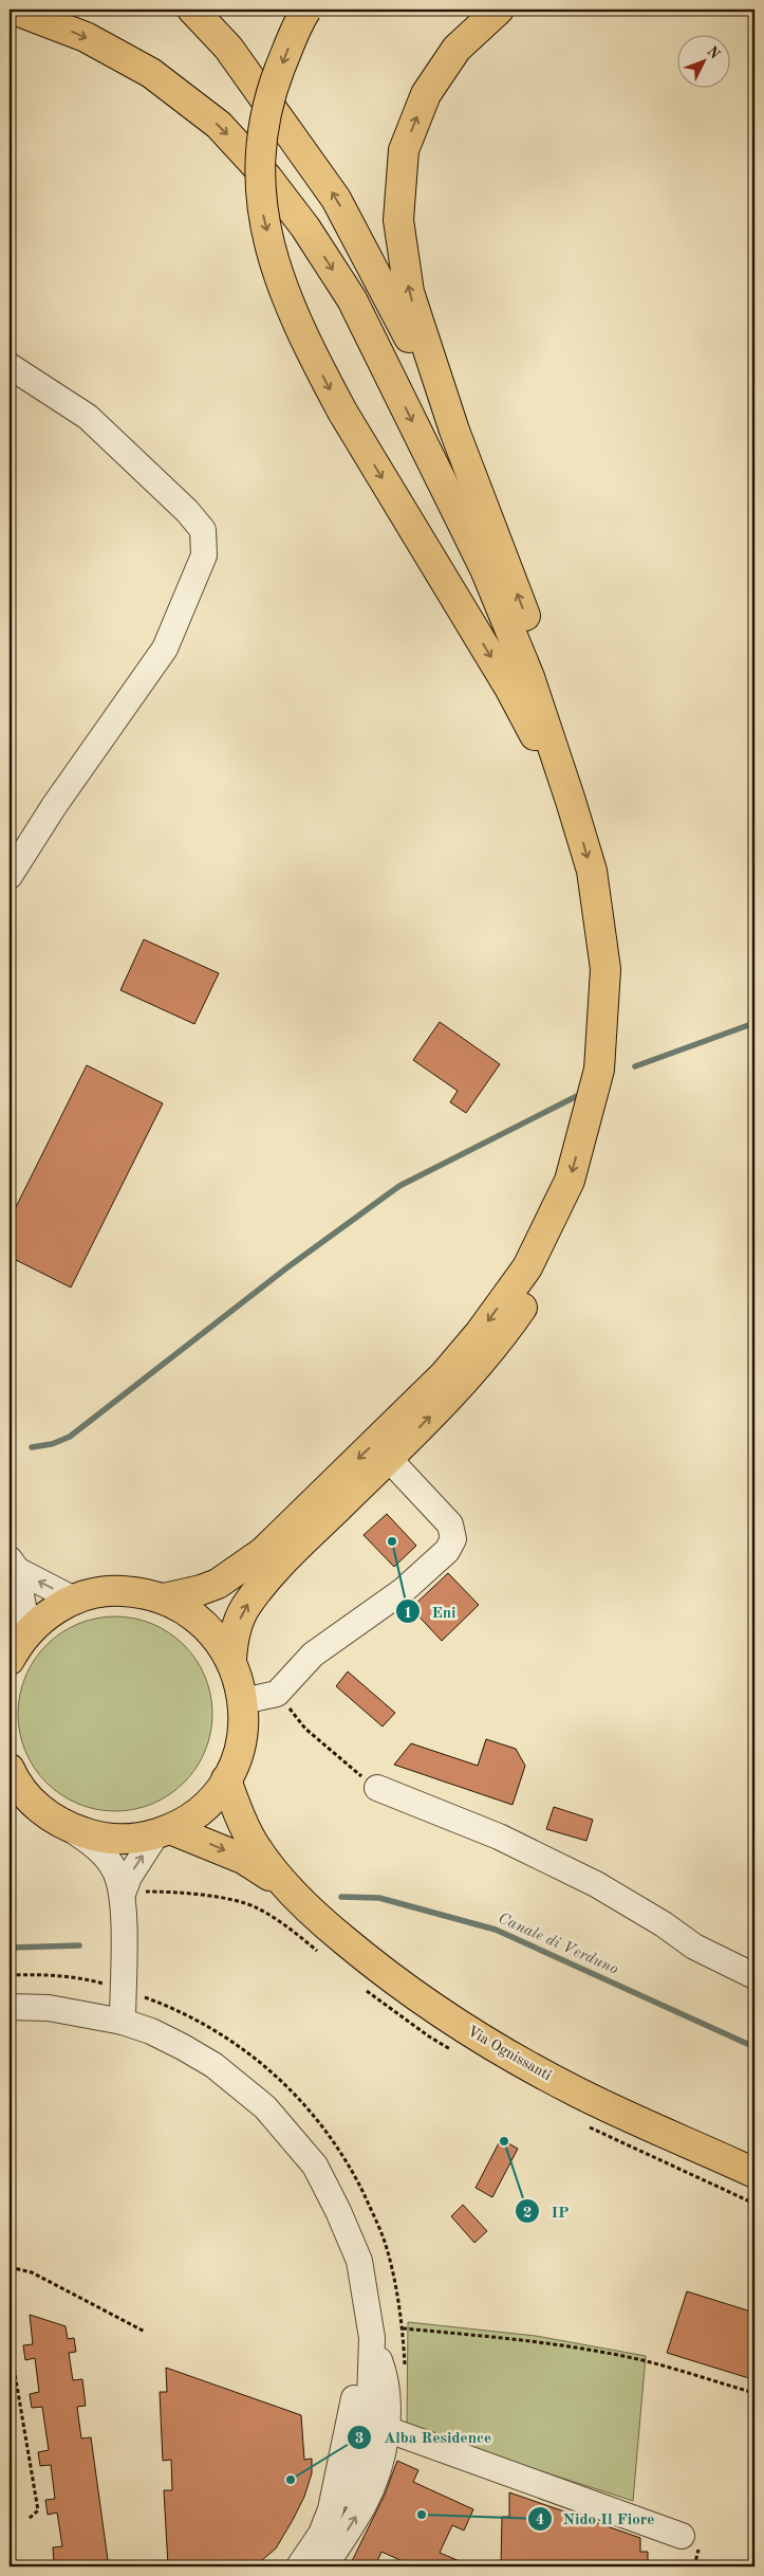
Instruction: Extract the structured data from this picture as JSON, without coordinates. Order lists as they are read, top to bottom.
{
  "streets": {
    "main road": ["Via Ognissanti"]
  },
  "water": ["Canale di Verduno"],
  "places": [
    "Eni",
    "IP",
    "Alba Residence",
    "Nido Il Fiore"
  ],
  "north": "top right"
}
